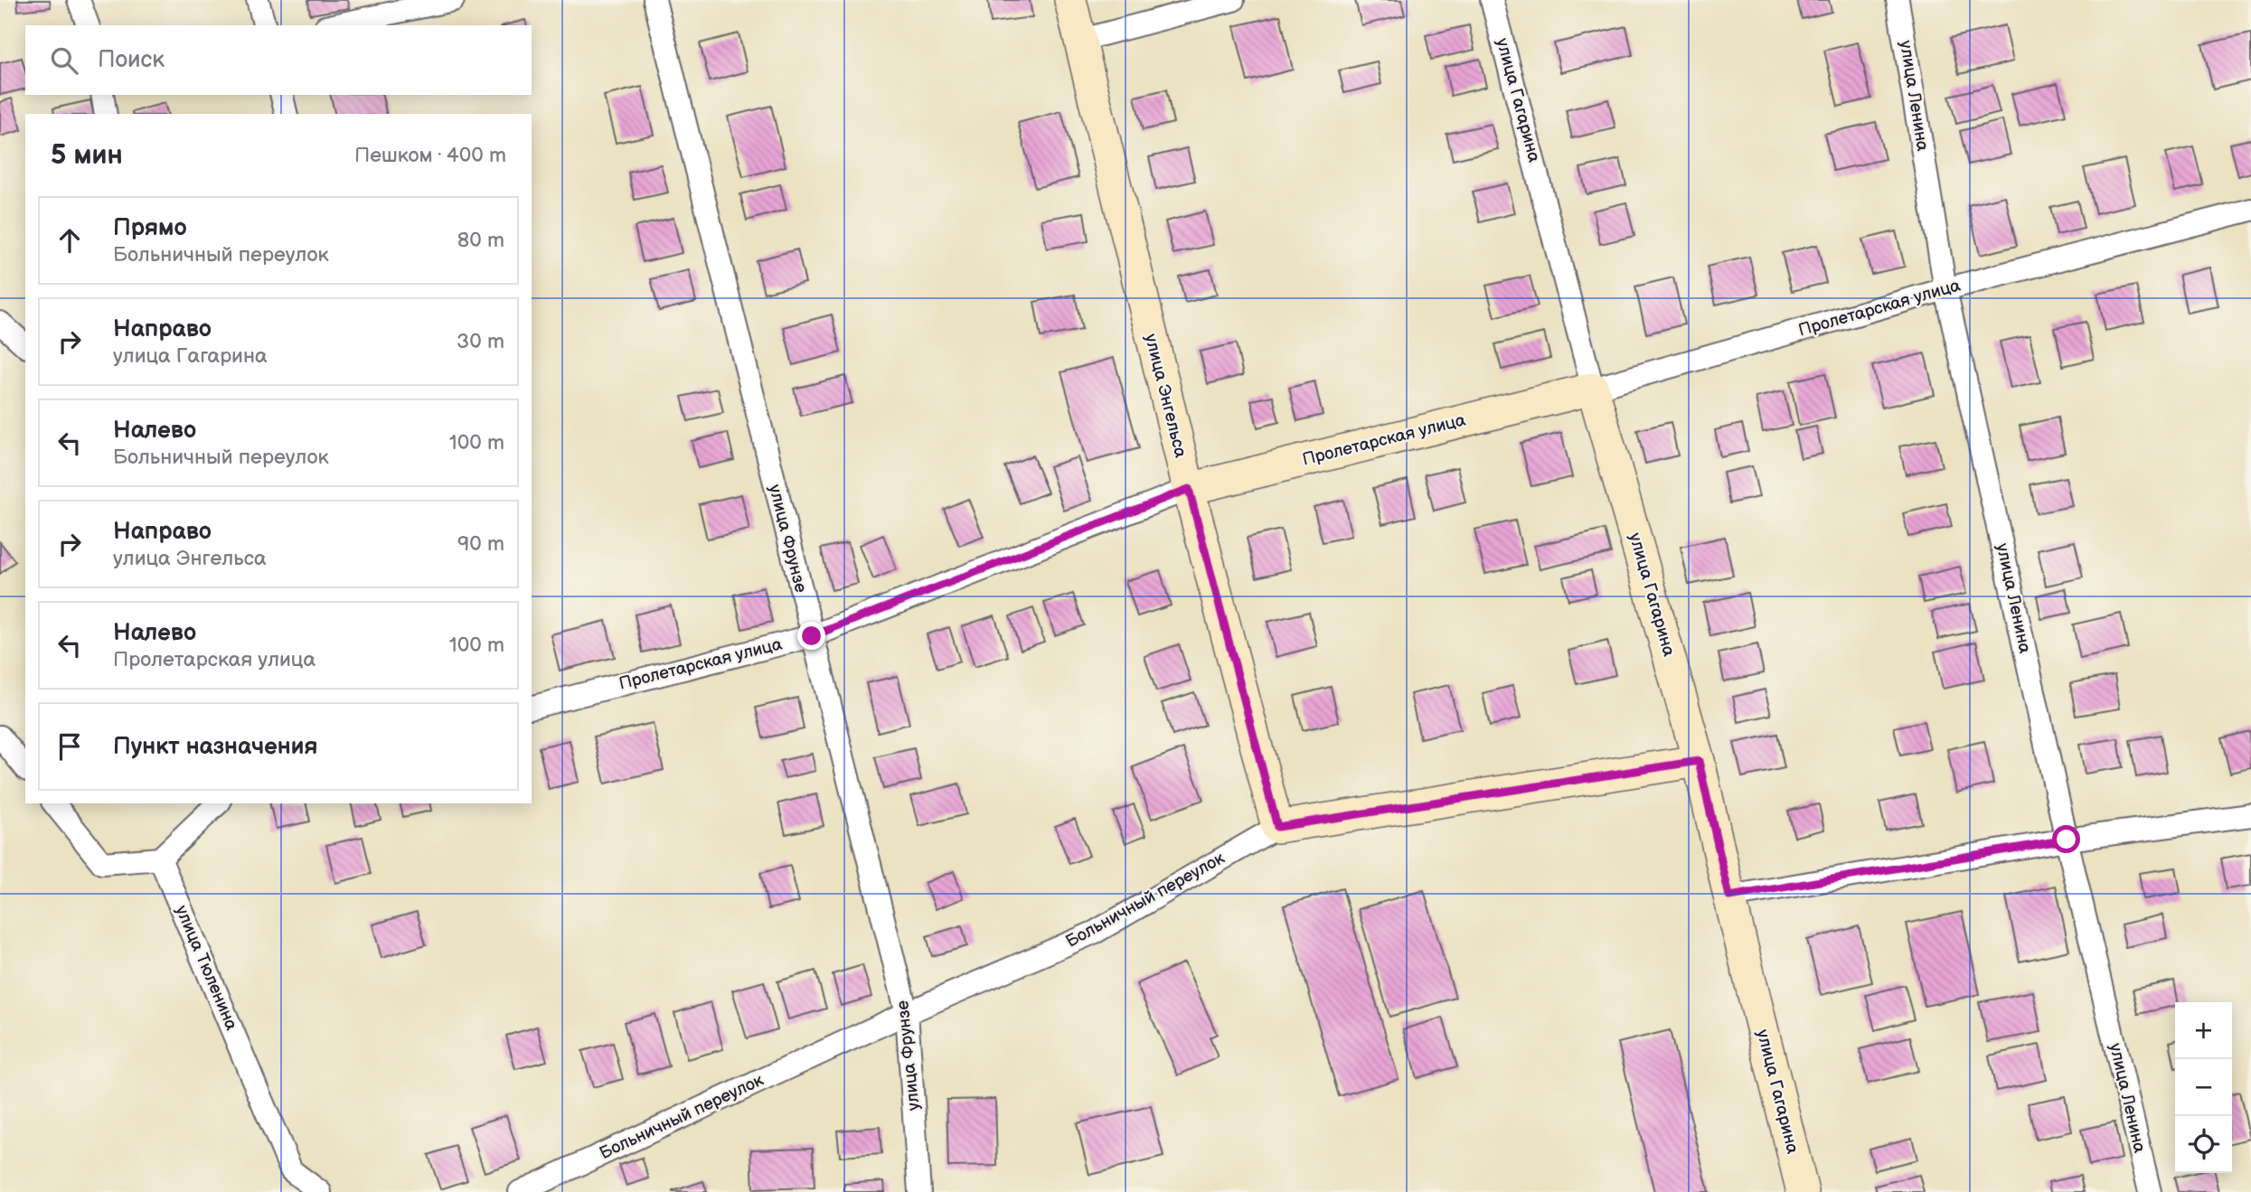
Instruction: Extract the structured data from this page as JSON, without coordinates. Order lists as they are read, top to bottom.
{
  "streets": {
    "main road": [
      "улица Гагарина",
      "Пролетарская улица",
      "улица Энгельса",
      "Больничный переулок"
    ],
    "street": ["улица Ленина", "улица Фрунзе", "улица Тюленина"]
  },
  "crossings": [
    ["улица Ленина", "Пролетарская улица"],
    ["улица Гагарина", "Пролетарская улица"],
    ["улица Гагарина", "Больничный переулок"],
    ["Пролетарская улица", "улица Энгельса"],
    ["Пролетарская улица", "улица Фрунзе"],
    ["улица Энгельса", "Больничный переулок"],
    ["улица Фрунзе", "Больничный переулок"]
  ],
  "page": {
    "search": "Поиск",
    "heading": ["5 мин", "Пешком · 400 m"],
    "list": [
      ["Прямо", "Больничный переулок", "80 m"],
      ["Направо", "улица Гагарина", "30 m"],
      ["Налево", "Больничный переулок", "100 m"],
      ["Направо", "улица Энгельса", "90 m"],
      ["Налево", "Пролетарская улица", "100 m"],
      "Пункт назначения"
    ],
    "map_buttons": ["+", "−"]
  }
}
